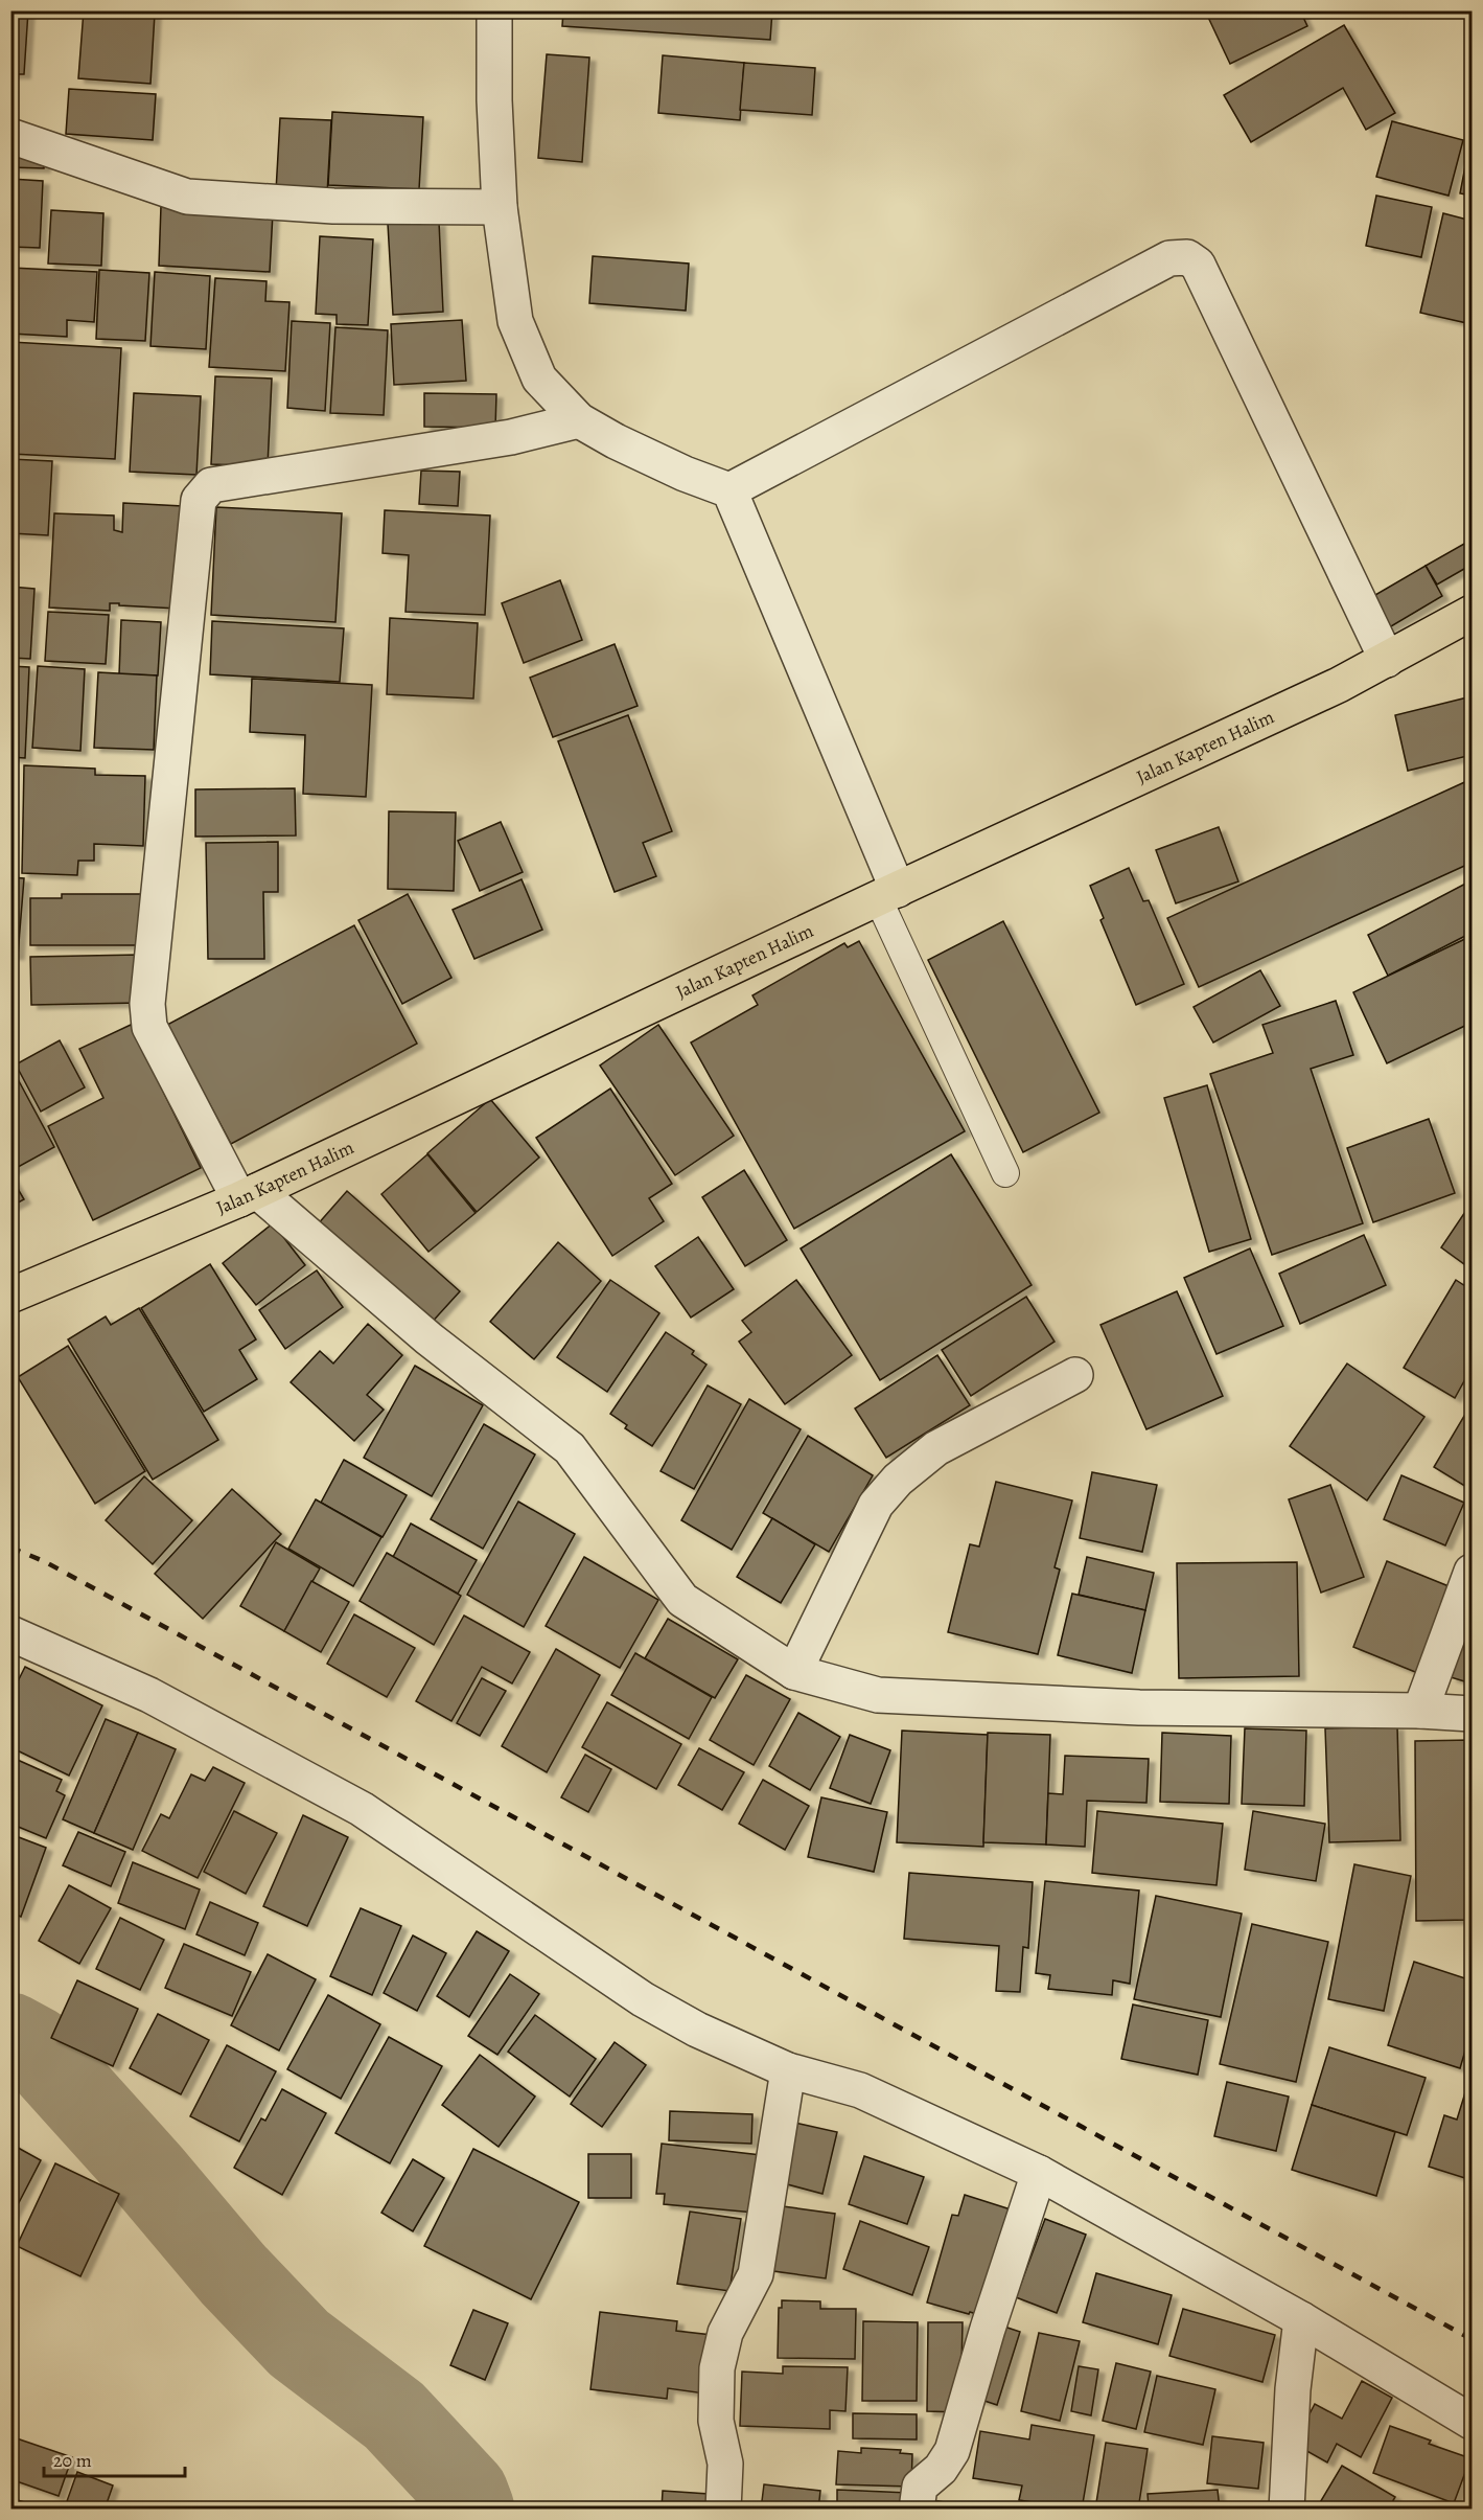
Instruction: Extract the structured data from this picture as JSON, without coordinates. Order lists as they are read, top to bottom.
{
  "streets": {
    "main road": ["Jalan Kapten Halim"]
  },
  "scale_bar": "20 m"
}
